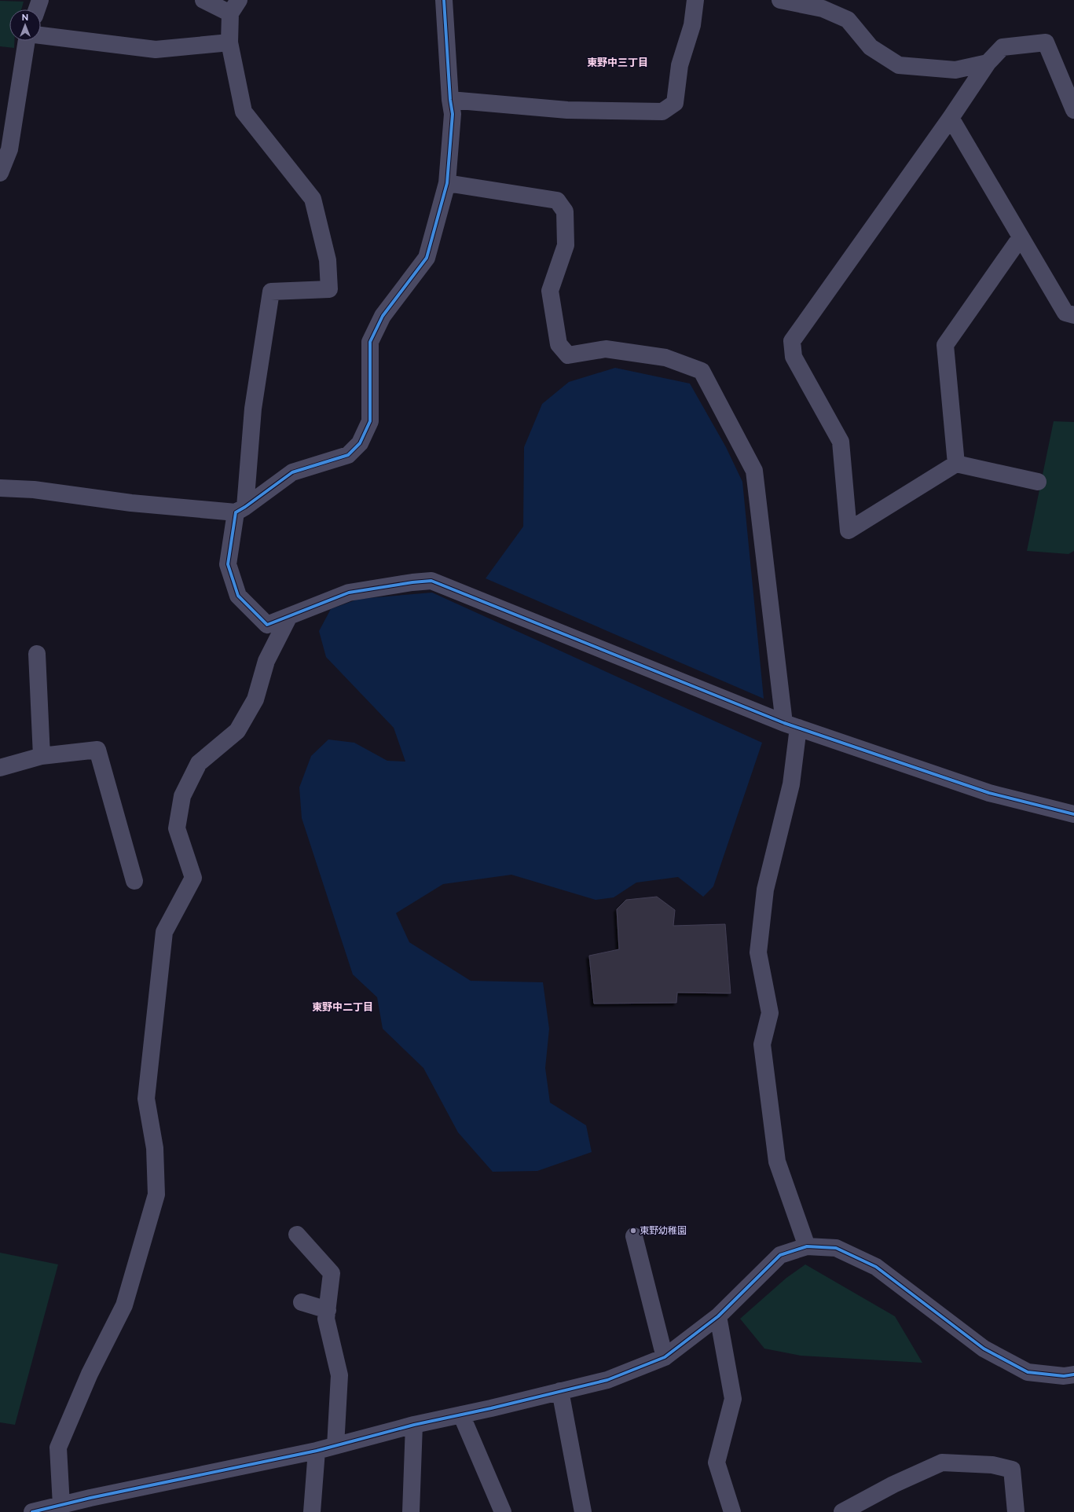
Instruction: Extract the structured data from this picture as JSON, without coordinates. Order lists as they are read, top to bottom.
{
  "districts": ["東野中三丁目", "東野中二丁目"],
  "places": ["東野幼稚園"],
  "north": "top"
}
